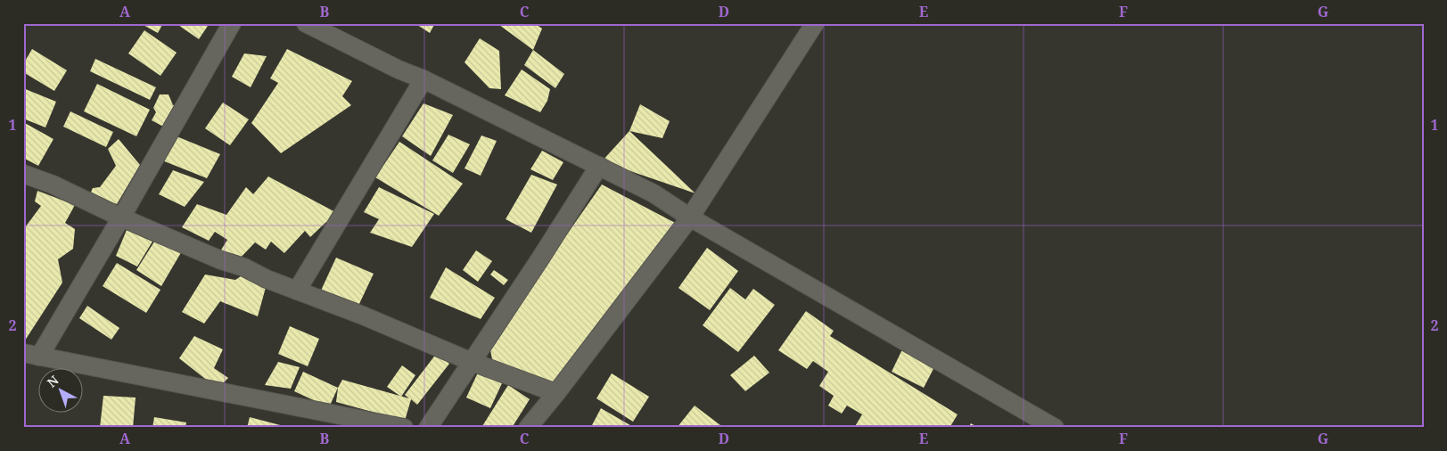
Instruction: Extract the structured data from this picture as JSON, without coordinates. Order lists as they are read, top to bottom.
{
  "north": "top left",
  "grid": {
    "columns": [
      "A",
      "B",
      "C",
      "D",
      "E",
      "F",
      "G"
    ],
    "rows": ["1", "2"]
  }
}
